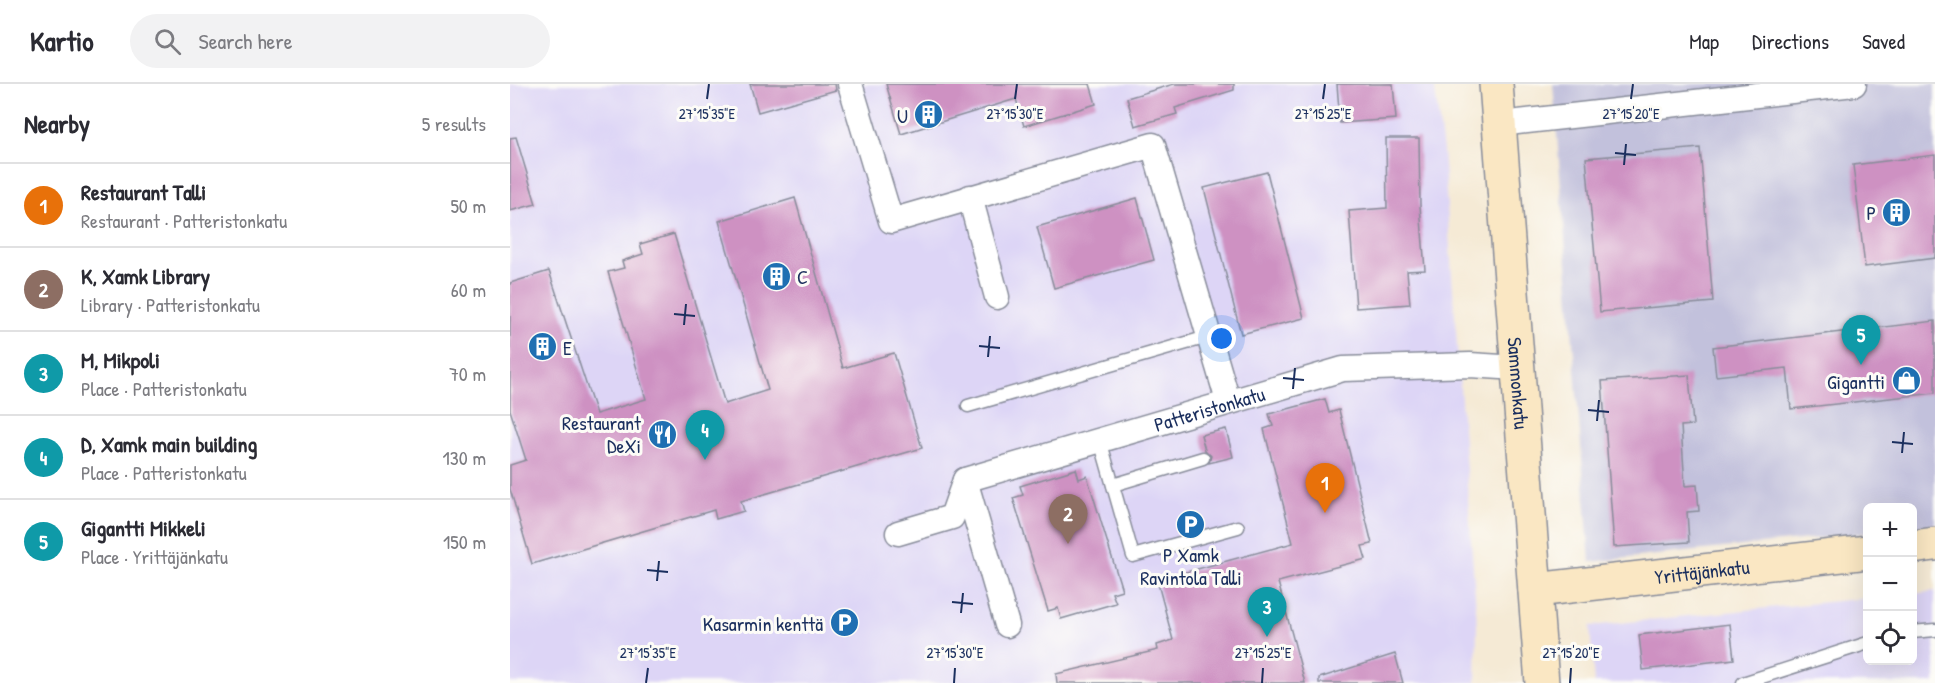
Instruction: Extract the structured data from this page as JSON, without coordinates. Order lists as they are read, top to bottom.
{
  "streets": {
    "street": ["Sammonkatu", "Patteristonkatu", "Yrittäjänkatu"]
  },
  "crossings": [
    ["Sammonkatu", "Patteristonkatu"],
    ["Sammonkatu", "Yrittäjänkatu"]
  ],
  "places": {
    "building": [
      "U",
      "P",
      "C",
      "E"
    ],
    "shop": ["Gigantti"],
    "restaurant": ["Restaurant DeXi"],
    "parking": ["P Xamk Ravintola Talli", "Kasarmin kenttä"]
  },
  "page": {
    "header": "Kartio",
    "search": "Search here",
    "nav": ["Map", "Directions", "Saved"],
    "heading": ["Nearby", "5 results"],
    "list": [
      {
        "mark": "1",
        "name": "Restaurant Talli",
        "note": "Restaurant · Patteristonkatu",
        "value": "50 m"
      },
      {
        "mark": "2",
        "name": "K, Xamk Library",
        "note": "Library · Patteristonkatu",
        "value": "60 m"
      },
      {
        "mark": "3",
        "name": "M, Mikpoli",
        "note": "Place · Patteristonkatu",
        "value": "70 m"
      },
      {
        "mark": "4",
        "name": "D, Xamk main building",
        "note": "Place · Patteristonkatu",
        "value": "130 m"
      },
      {
        "mark": "5",
        "name": "Gigantti Mikkeli",
        "note": "Place · Yrittäjänkatu",
        "value": "150 m"
      }
    ],
    "pins": [
      "5",
      "4",
      "1",
      "2",
      "3"
    ],
    "map_buttons": ["+", "−"]
  },
  "coordinates": [
    "27°15'35\"E",
    "27°15'30\"E",
    "27°15'25\"E",
    "27°15'20\"E"
  ]
}
